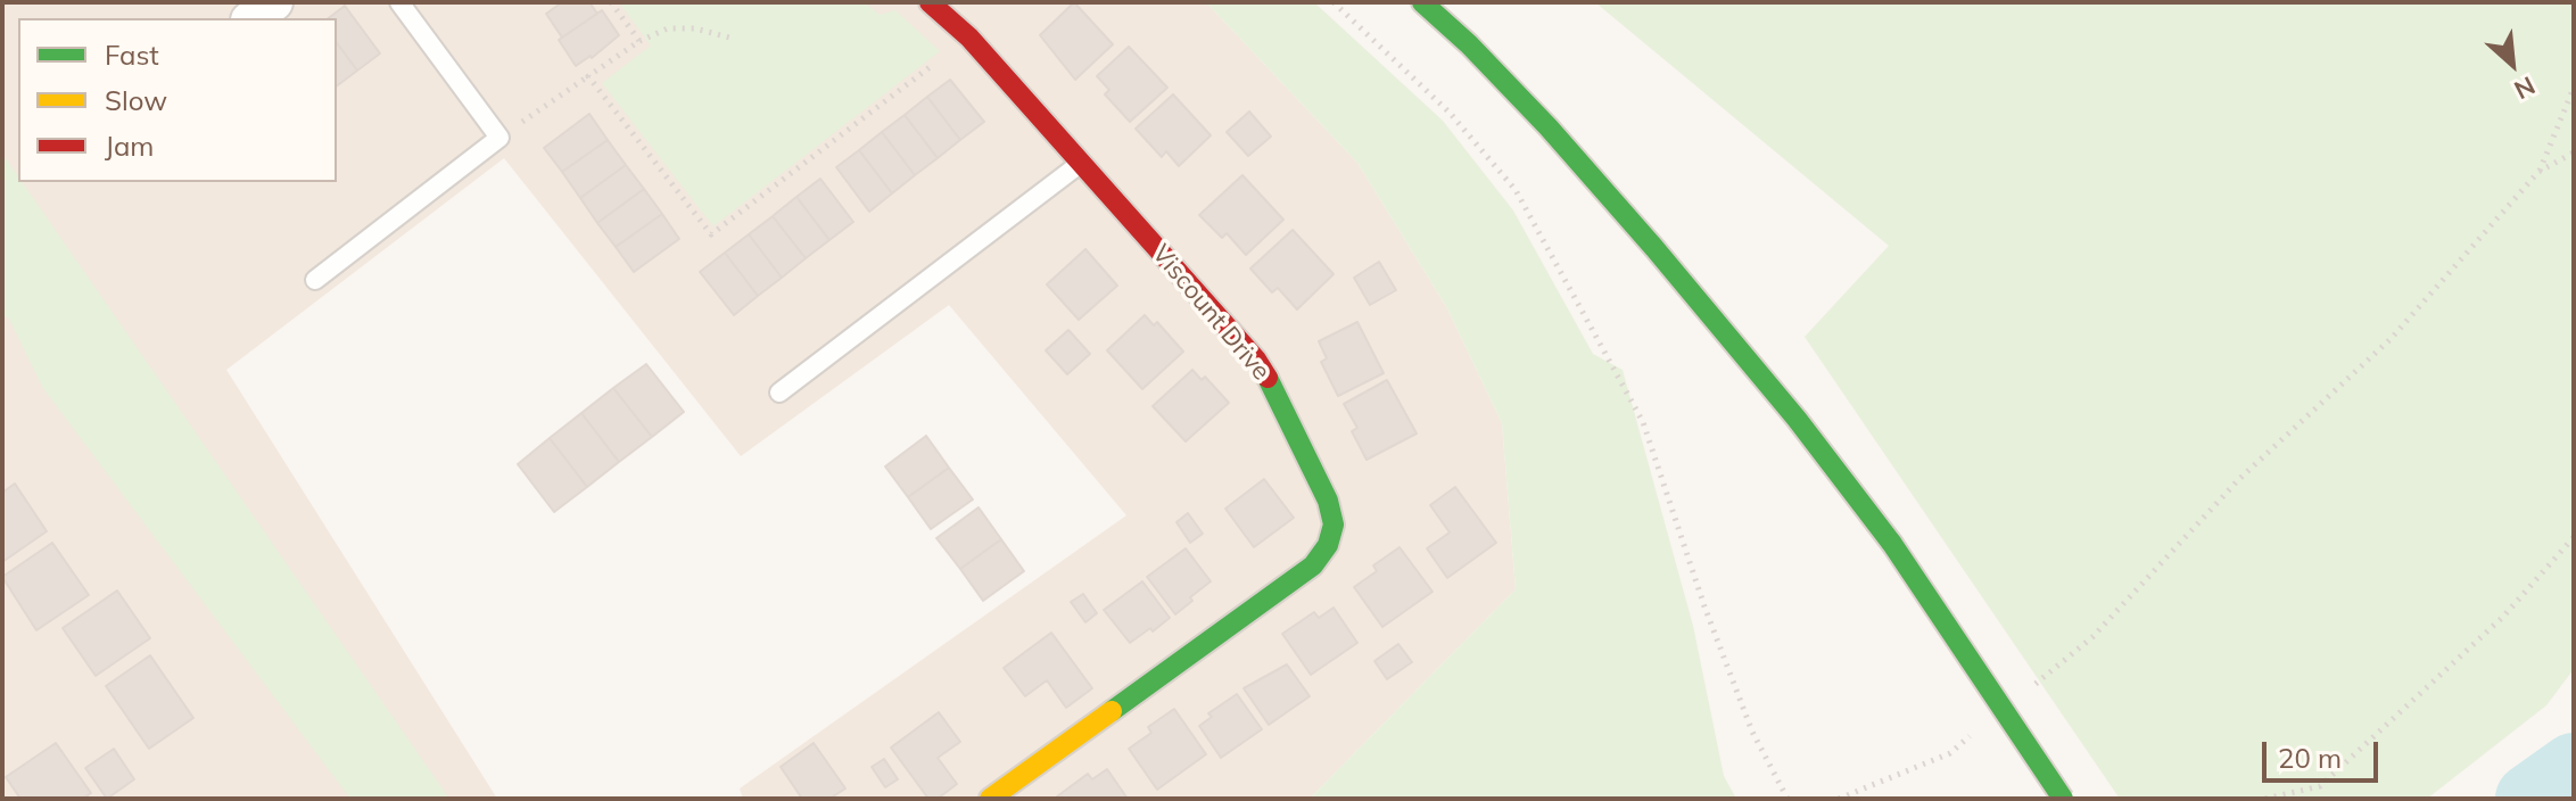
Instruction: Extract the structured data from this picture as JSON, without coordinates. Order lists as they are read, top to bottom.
{
  "streets": {
    "street": ["Viscount Drive"]
  },
  "legend": ["Fast", "Slow", "Jam"],
  "scale_bar": "20 m",
  "north": "bottom right"
}
